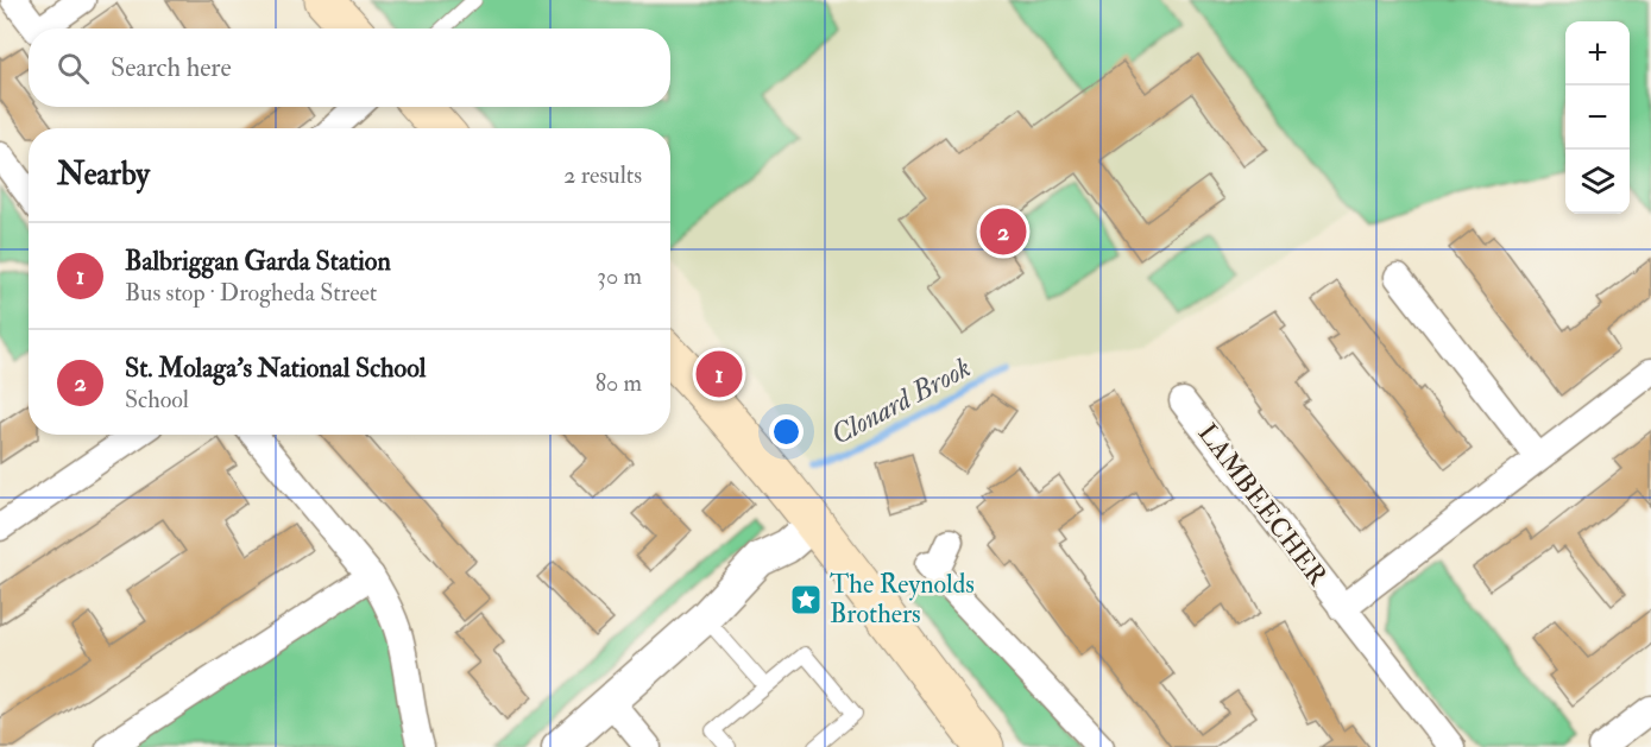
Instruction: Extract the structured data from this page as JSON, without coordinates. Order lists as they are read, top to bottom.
{
  "streets": {
    "street": ["LAMBEECHER"]
  },
  "water": ["Clonard Brook"],
  "places": {
    "place": ["The Reynolds Brothers"]
  },
  "page": {
    "map_buttons": ["+", "−"],
    "search": "Search here",
    "heading": ["Nearby", "2 results"],
    "pins": ["2", "1"],
    "list": [
      {
        "mark": "1",
        "name": "Balbriggan Garda Station",
        "note": "Bus stop · Drogheda Street",
        "value": "30 m"
      },
      {
        "mark": "2",
        "name": "St. Molaga's National School",
        "note": "School",
        "value": "80 m"
      }
    ]
  }
}
